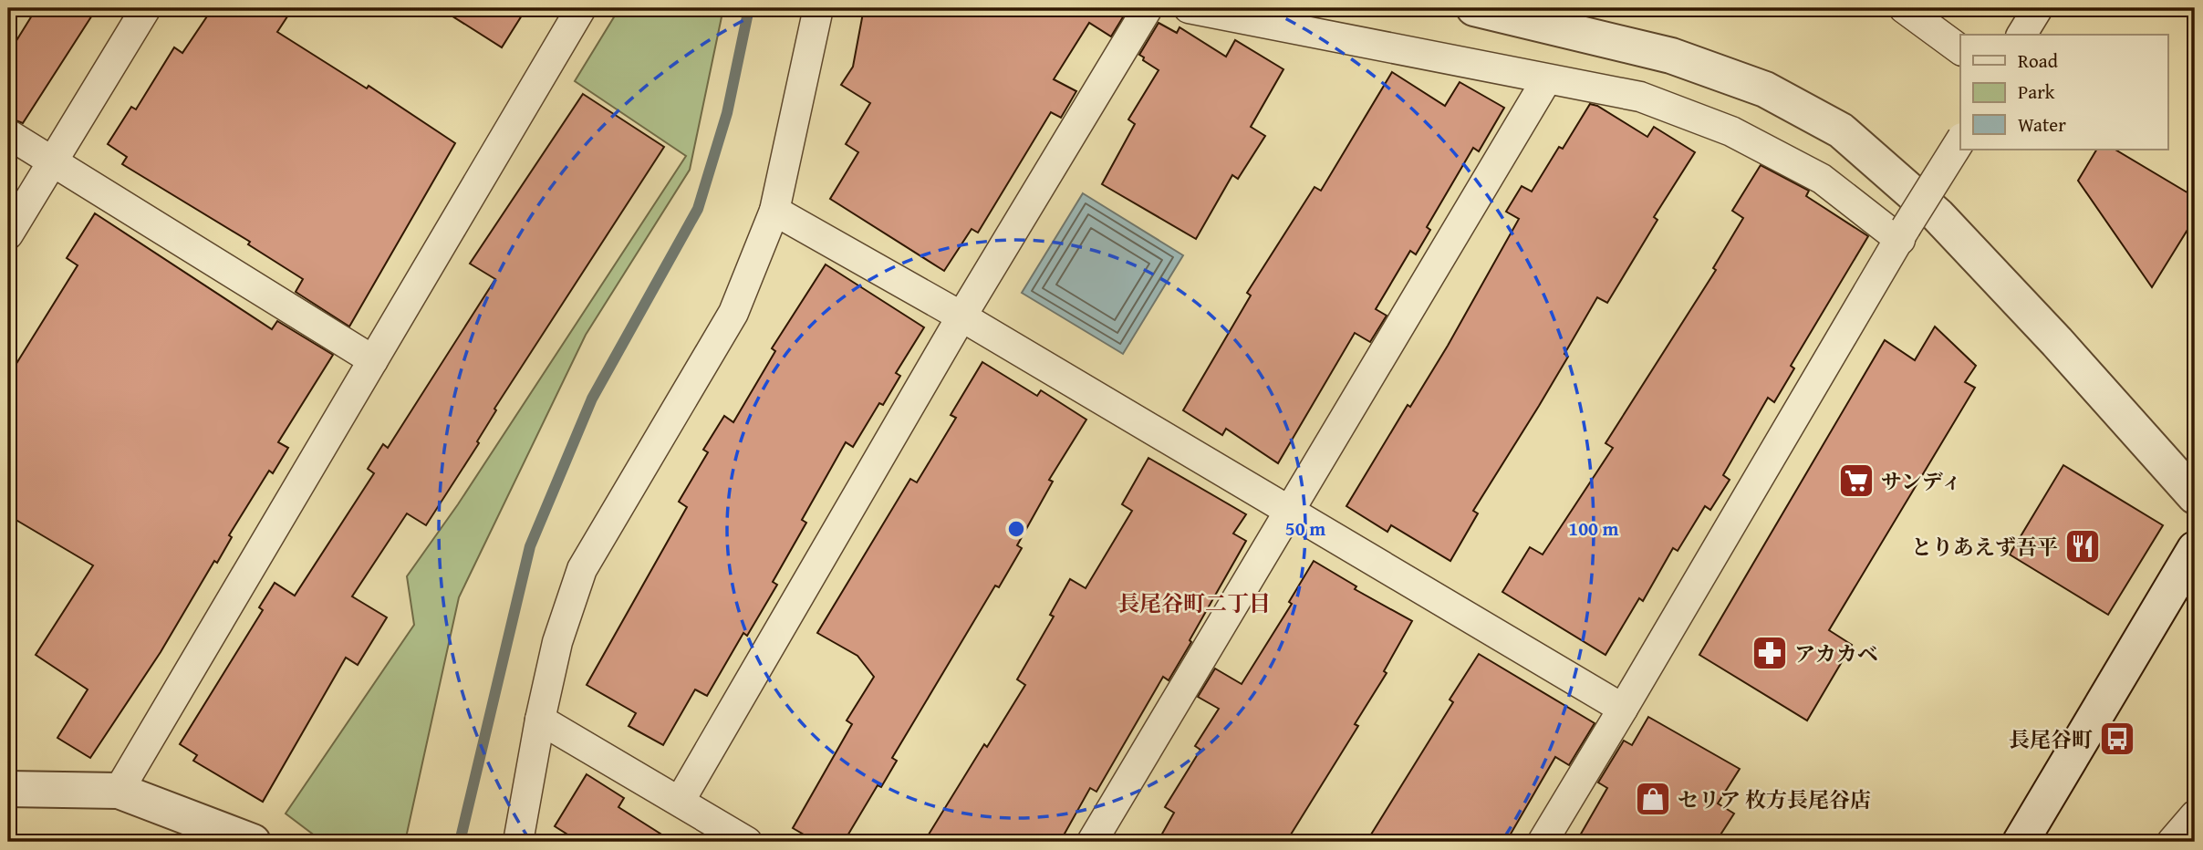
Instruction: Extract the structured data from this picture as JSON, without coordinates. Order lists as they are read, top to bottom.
{
  "districts": ["長尾谷町二丁目"],
  "places": {
    "supermarket": ["サンディ"],
    "restaurant": ["とりあえず吾平"],
    "pharmacy": ["アカカベ"],
    "bus stop": ["長尾谷町"],
    "shop": ["セリア 枚方長尾谷店"]
  },
  "legend": ["Road", "Park", "Water"],
  "rings": ["50 m", "100 m"]
}
